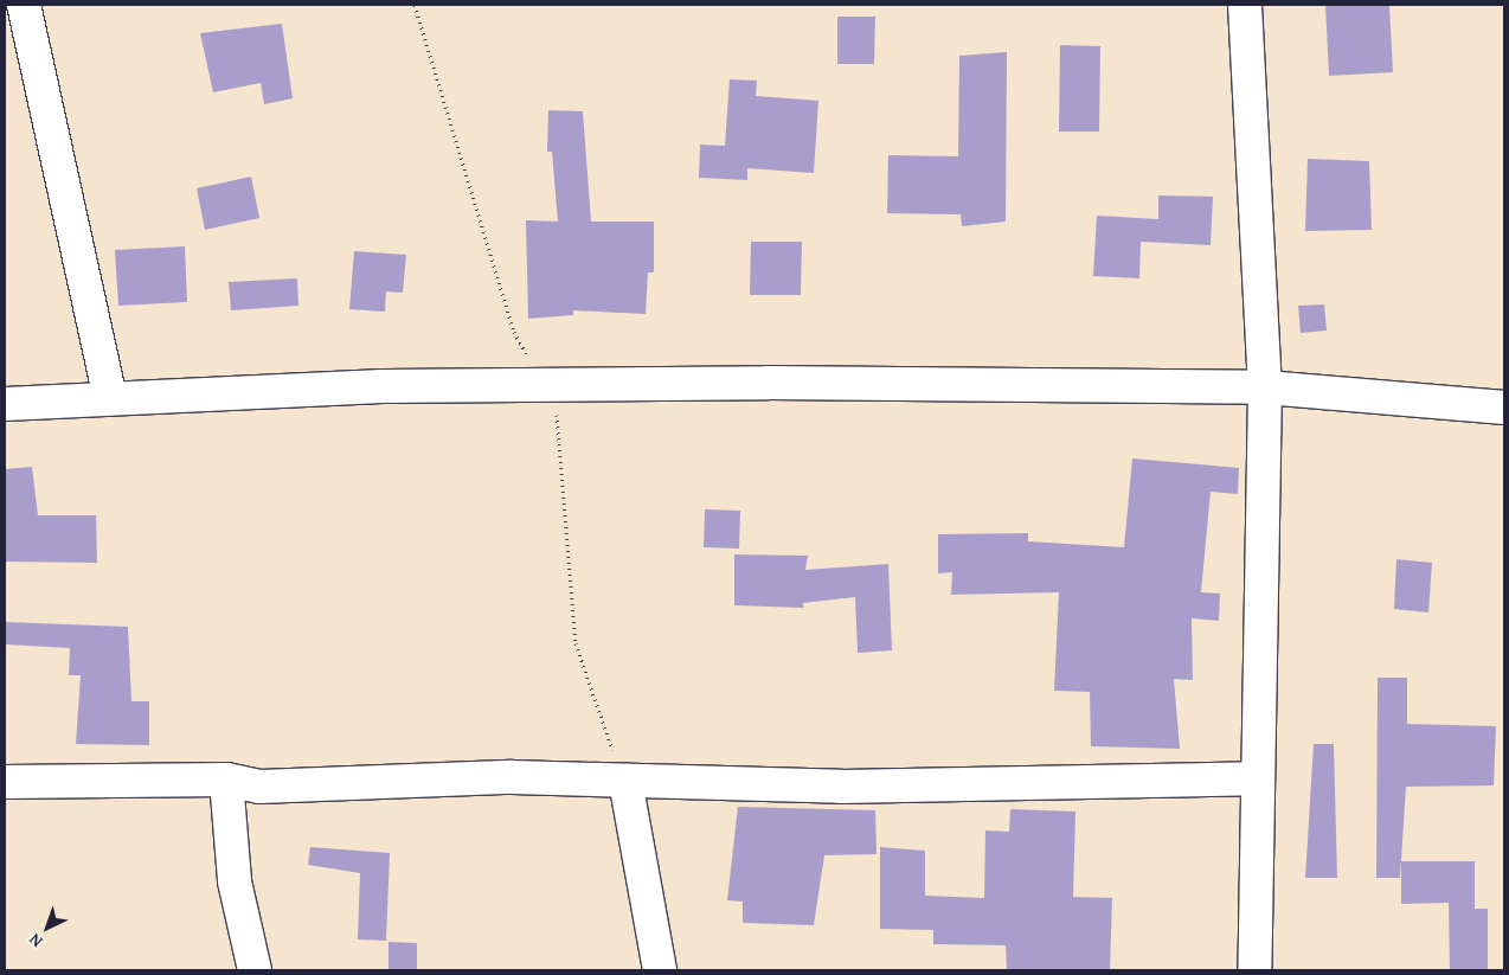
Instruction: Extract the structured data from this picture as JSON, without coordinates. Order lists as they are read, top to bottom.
{
  "north": "bottom left"
}
